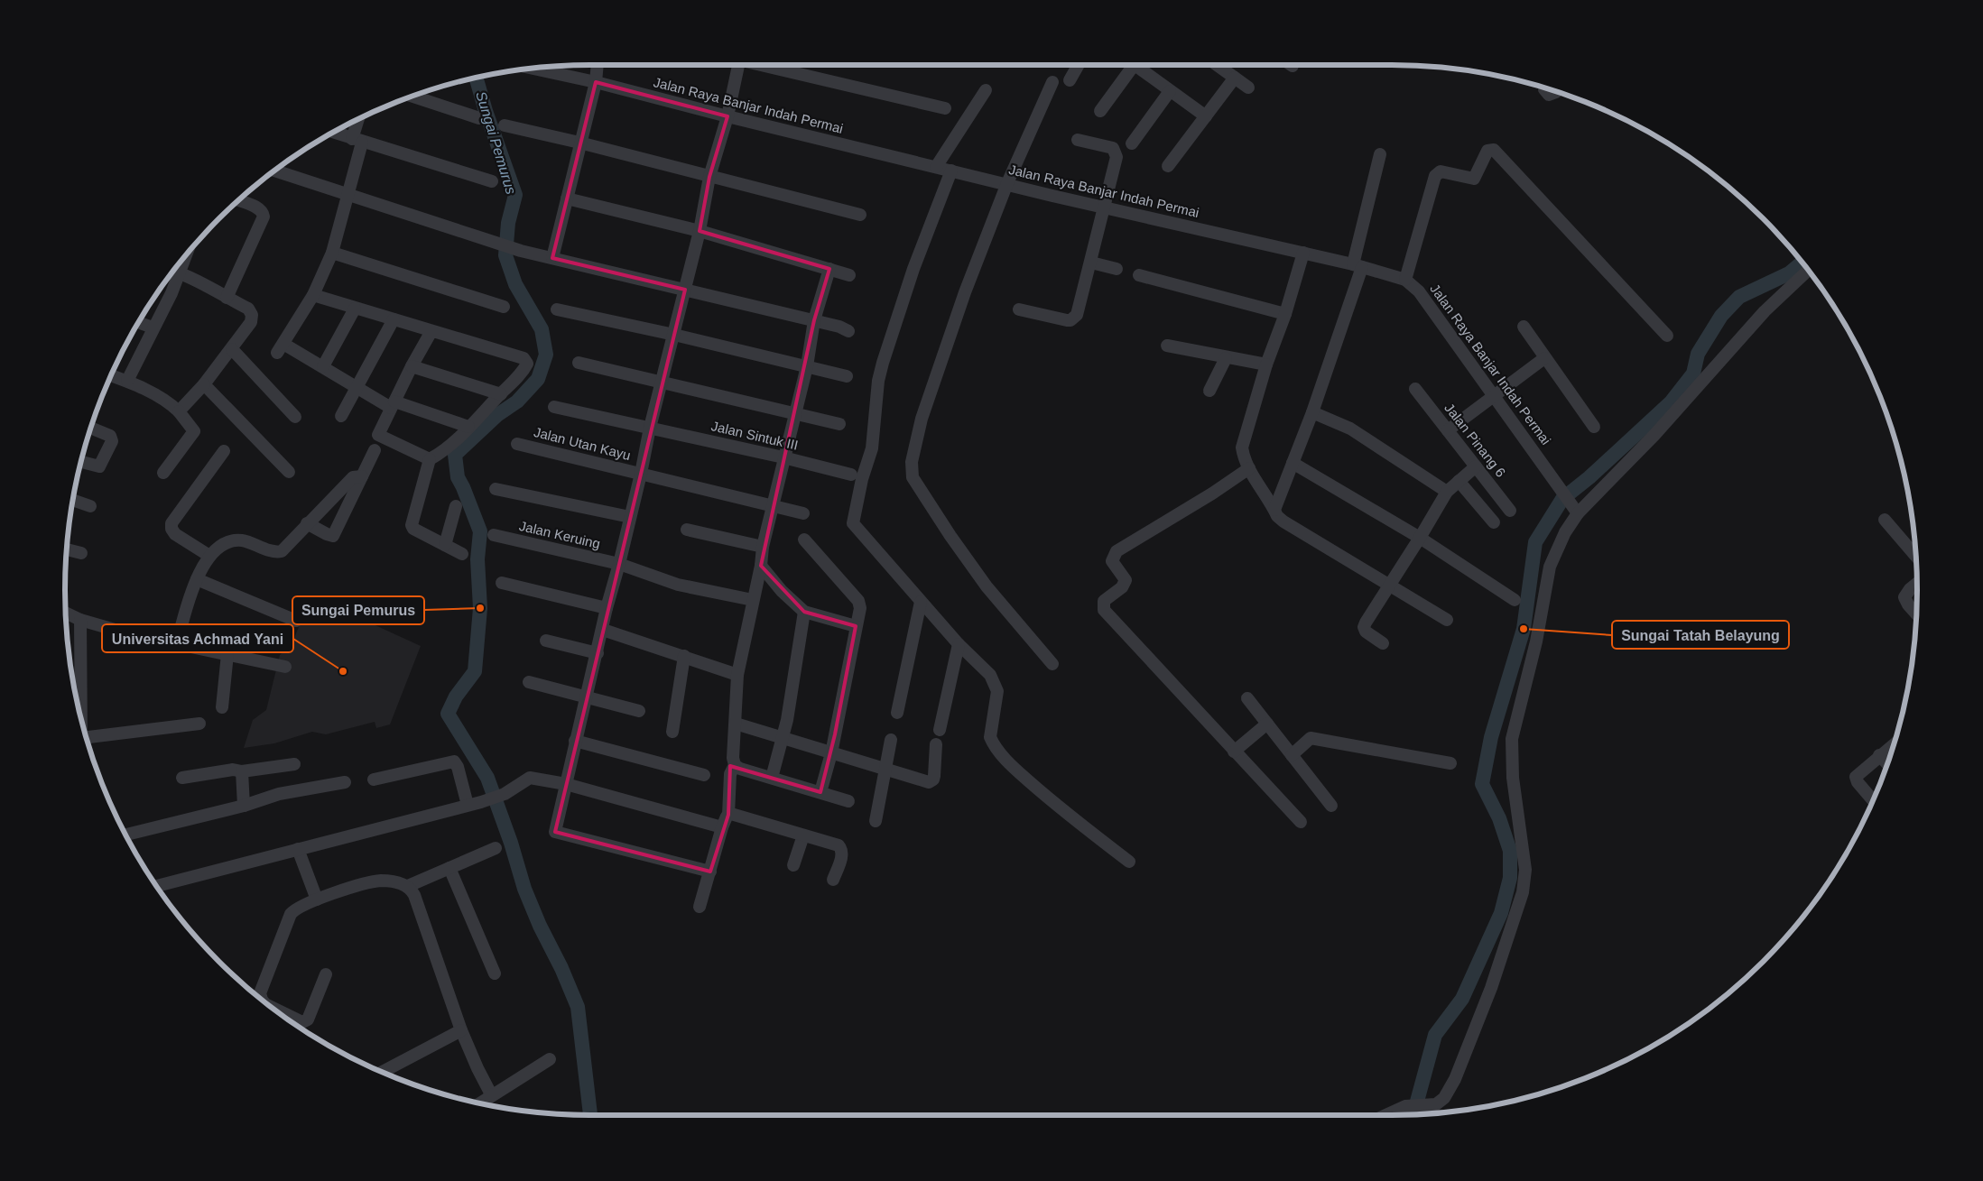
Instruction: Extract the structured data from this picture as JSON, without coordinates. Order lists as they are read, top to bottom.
{
  "streets": {
    "street": [
      "Jalan Raya Banjar Indah Permai",
      "Jalan Sintuk III",
      "Jalan Pinang 6",
      "Jalan Utan Kayu",
      "Jalan Keruing"
    ]
  },
  "water": ["Sungai Pemurus"],
  "places": ["Sungai Pemurus", "Sungai Tatah Belayung", "Universitas Achmad Yani"]
}
